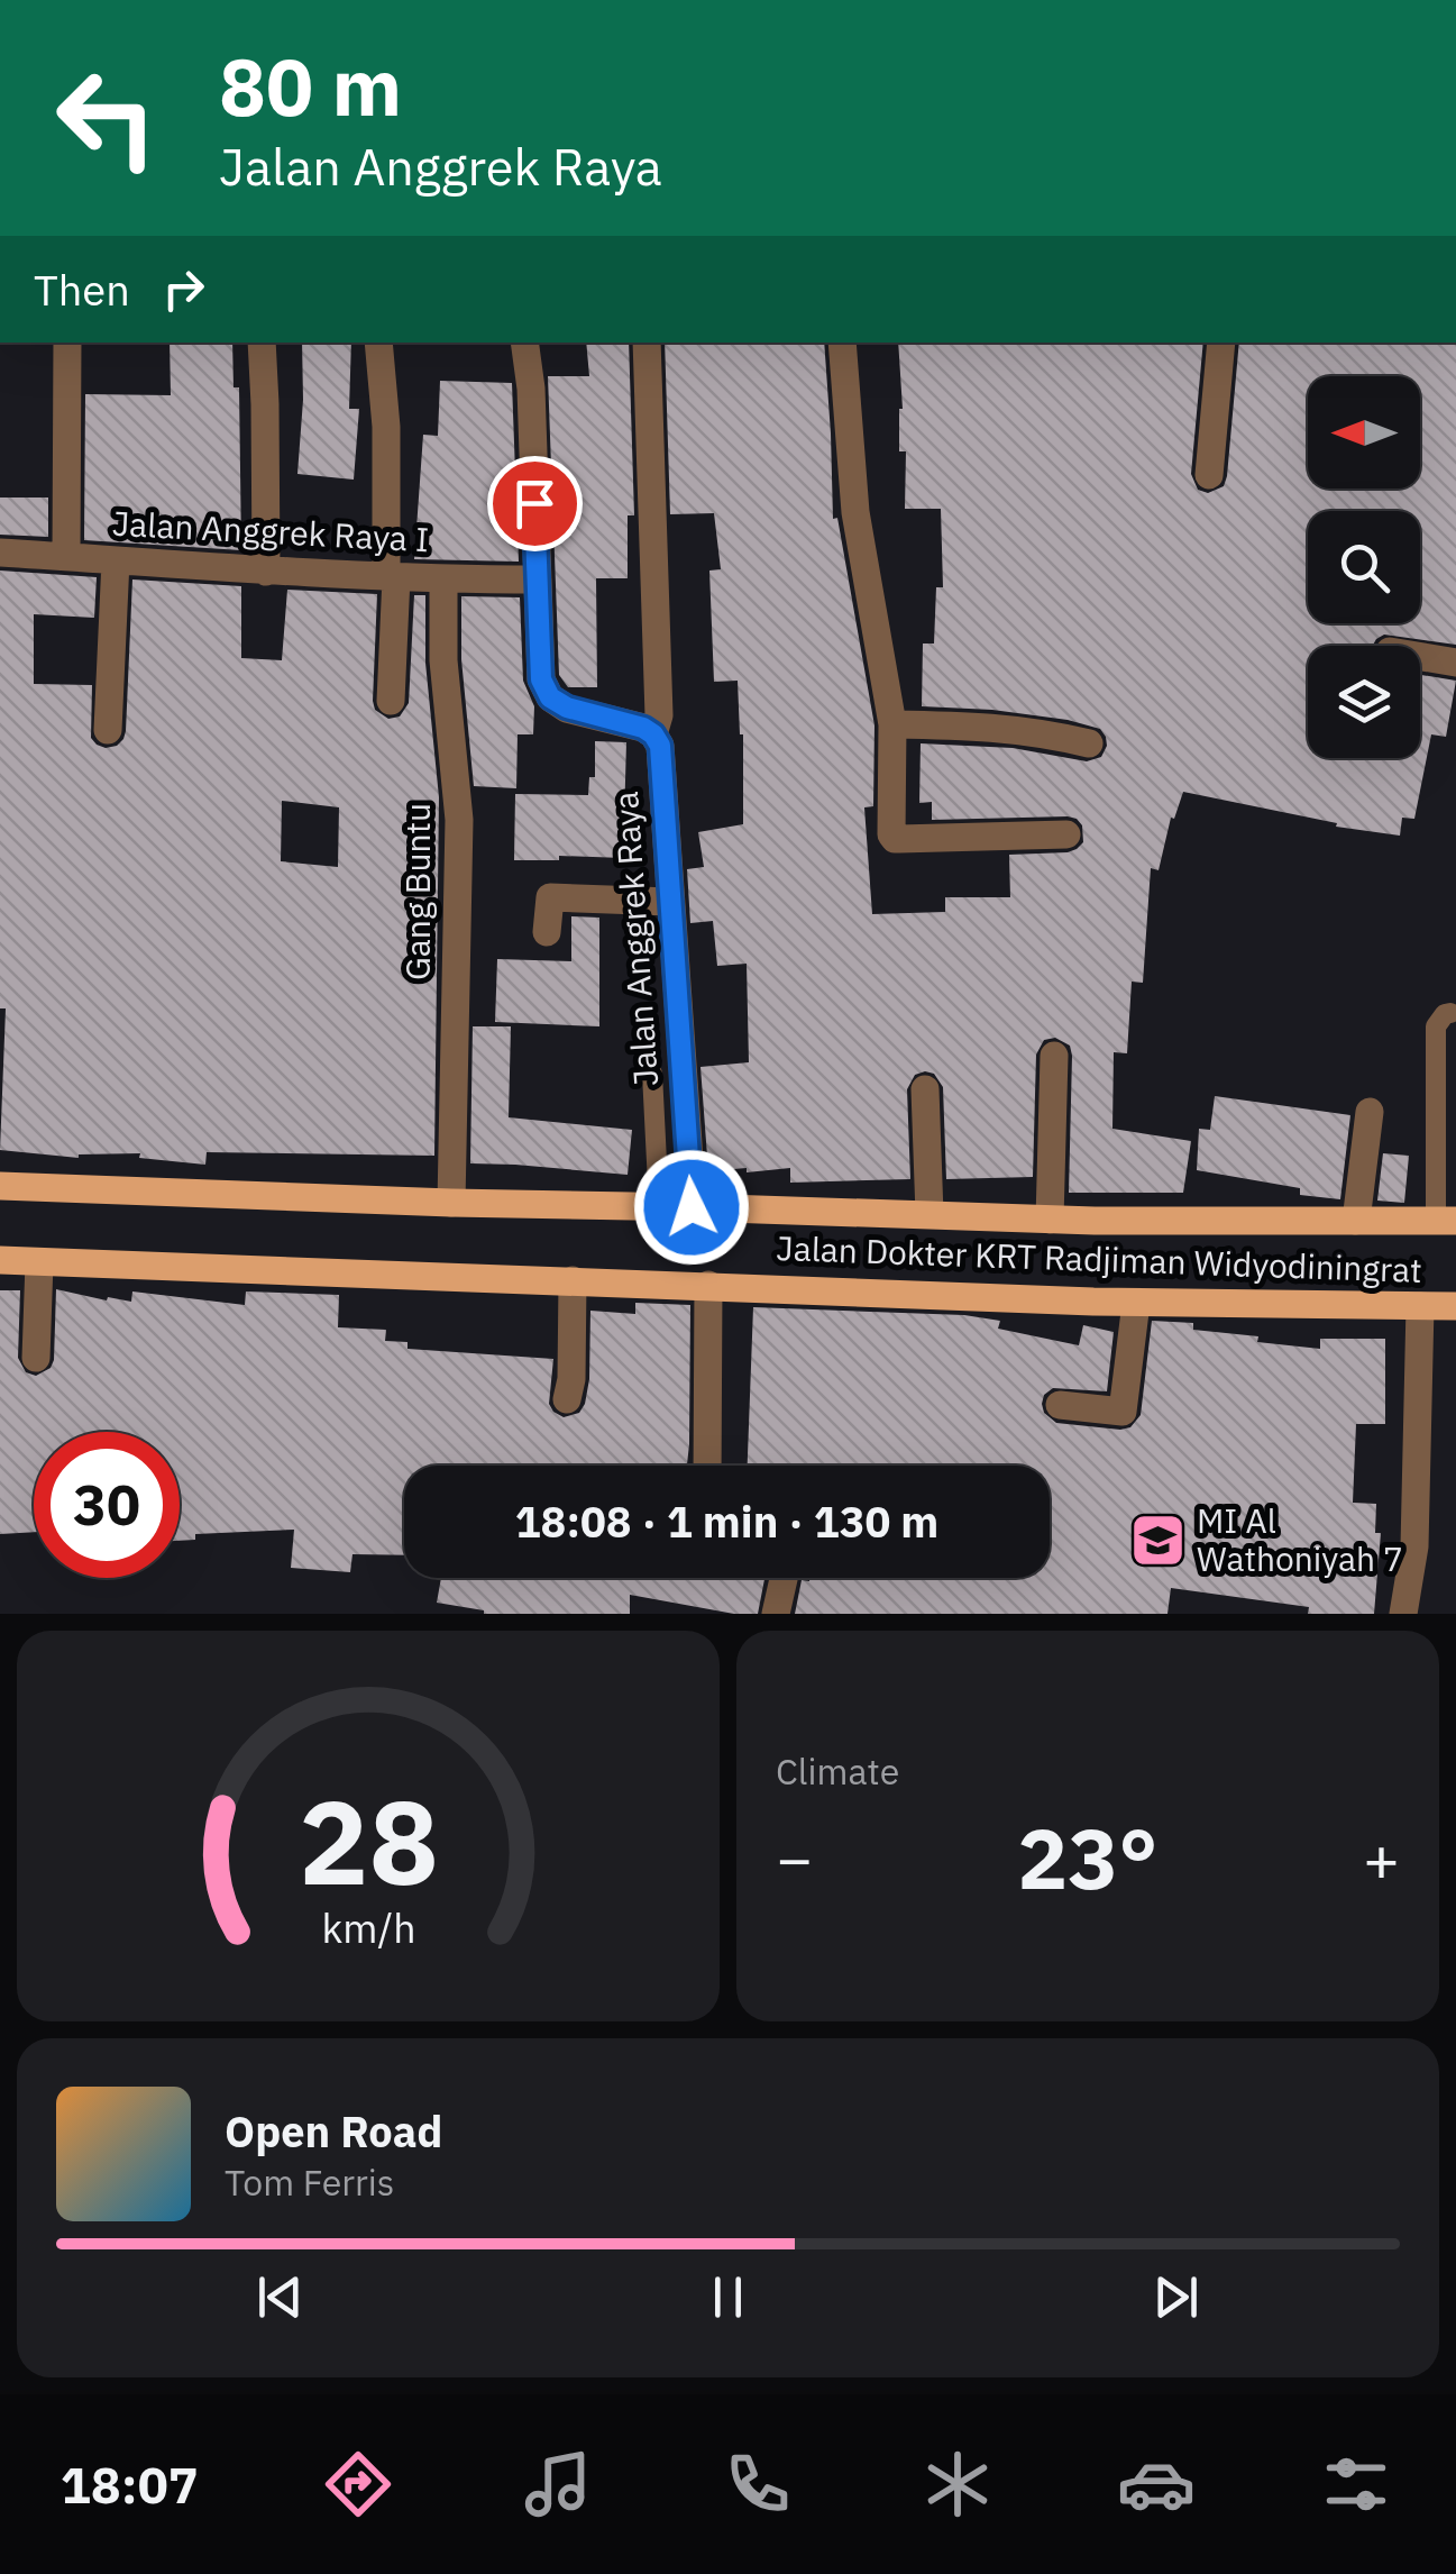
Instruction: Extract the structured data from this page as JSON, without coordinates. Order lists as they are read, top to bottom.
{
  "streets": {
    "main road": ["Jalan Dokter KRT Radjiman Widyodiningrat"],
    "street": ["Jalan Anggrek Raya I", "Gang Buntu", "Jalan Anggrek Raya"]
  },
  "crossings": [
    ["Jalan Anggrek Raya I", "Gang Buntu"],
    ["Gang Buntu", "Jalan Dokter KRT Radjiman Widyodiningrat"],
    ["Jalan Anggrek Raya", "Jalan Dokter KRT Radjiman Widyodiningrat"]
  ],
  "places": {
    "school or university": ["MI Al Wathoniyah 7"]
  },
  "north": "left",
  "page": {
    "turn": ["80 m", "Jalan Anggrek Raya"],
    "then": "Then",
    "limit": "30",
    "trip": "18:08 · 1 min · 130 m",
    "tile": "Climate",
    "heat": ["−", "23°", "+"],
    "song": ["Open Road", "Tom Ferris"],
    "tabs": "18:07",
    "gauge": ["28", "km/h"]
  }
}
